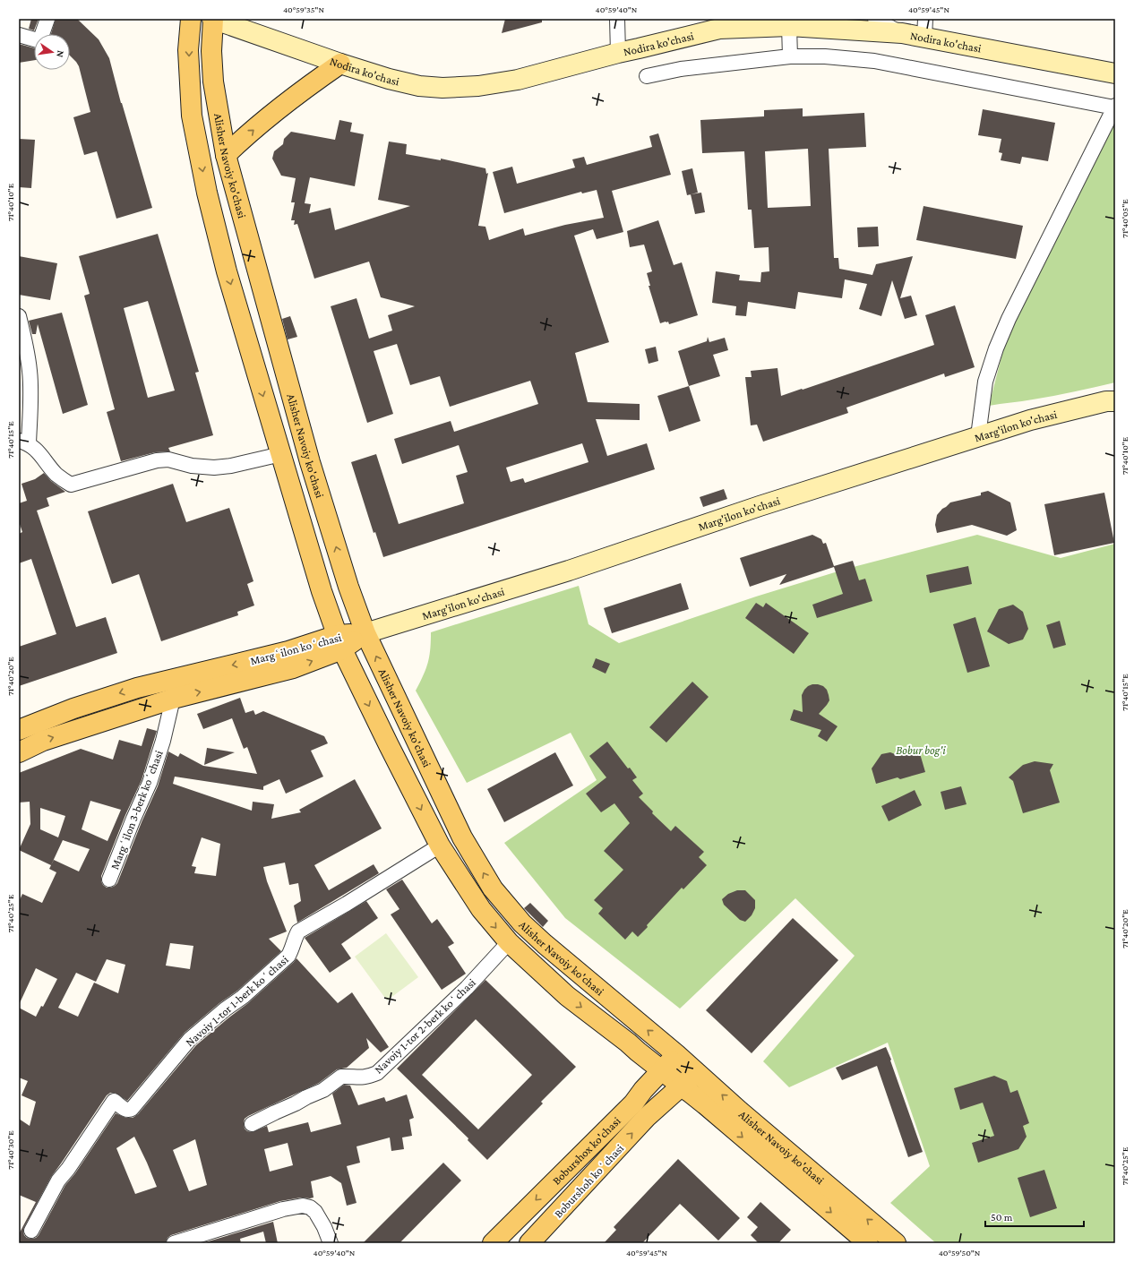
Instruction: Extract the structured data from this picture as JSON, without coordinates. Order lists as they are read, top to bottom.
{
  "streets": {
    "main road": [
      "Nodira ko'chasi",
      "Alisher Navoiy ko'chasi",
      "Marg'ilon ko'chasi",
      "Margʻilon koʻchasi",
      "Boburshox ko'chasi",
      "Boburshoh koʻchasi"
    ],
    "street": ["Margʻilon 3-berk koʻchasi", "Navoiy 1-tor 1-berk koʻchasi", "Navoiy 1-tor 2-berk koʻchasi"]
  },
  "crossings": [
    ["Nodira ko'chasi", "Alisher Navoiy ko'chasi"],
    ["Alisher Navoiy ko'chasi", "Marg'ilon ko'chasi"],
    ["Alisher Navoiy ko'chasi", "Margʻilon koʻchasi"],
    ["Alisher Navoiy ko'chasi", "Boburshox ko'chasi"],
    ["Marg'ilon ko'chasi", "Margʻilon koʻchasi"],
    ["Margʻilon koʻchasi", "Margʻilon 3-berk koʻchasi"]
  ],
  "one_way": ["Boburshox ko'chasi", "Boburshoh koʻchasi"],
  "parks": ["Bobur bog'i"],
  "scale_bar": "50 m",
  "north": "right",
  "coordinates": [
    "40°59'35\"N",
    "40°59'40\"N",
    "40°59'45\"N",
    "71°40'10\"E",
    "71°40'05\"E",
    "71°40'15\"E",
    "71°40'20\"E",
    "71°40'25\"E",
    "71°40'30\"E",
    "40°59'50\"N"
  ]
}
